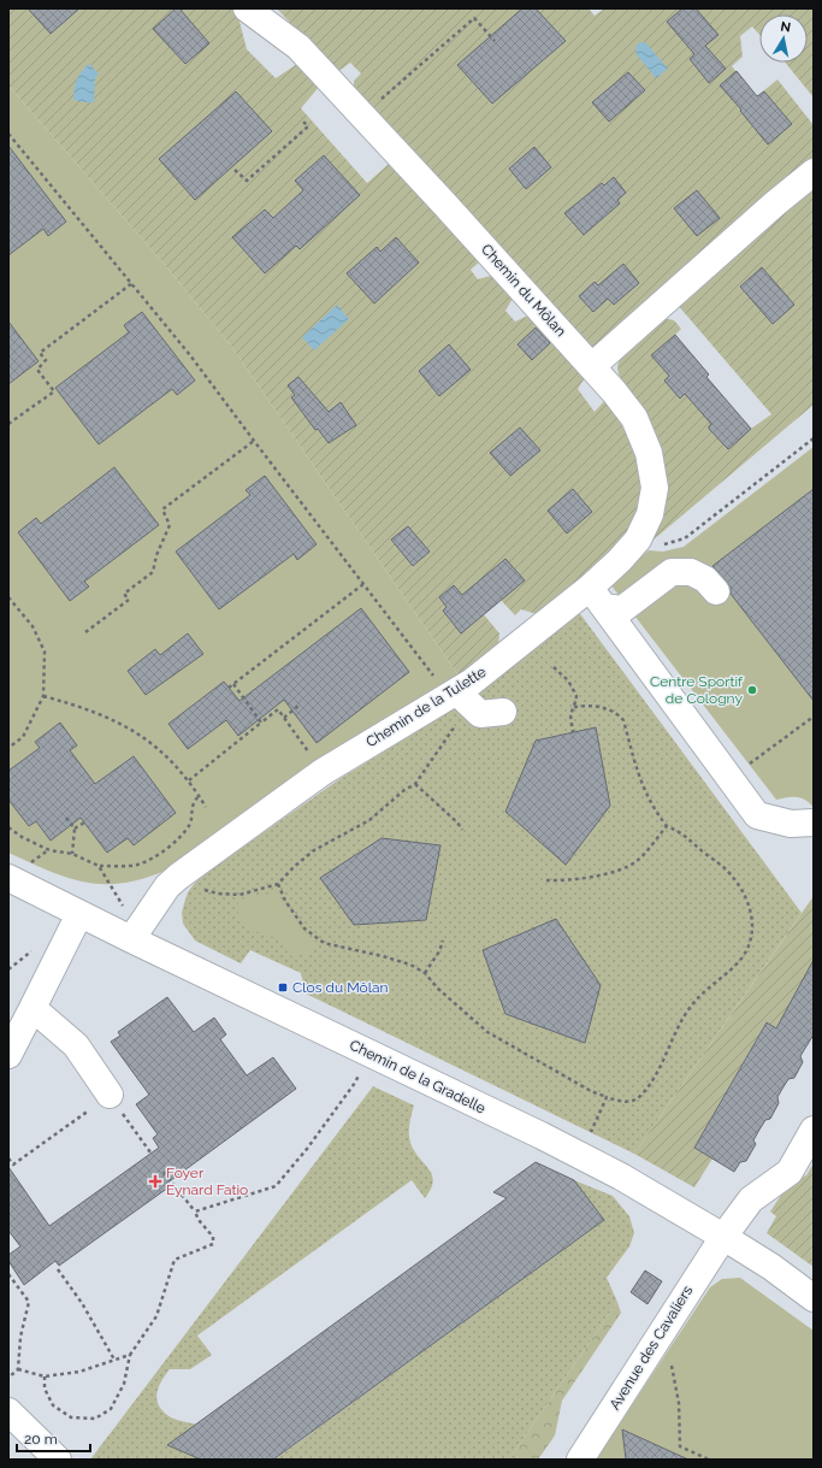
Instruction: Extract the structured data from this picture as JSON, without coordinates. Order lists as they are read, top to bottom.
{
  "streets": {
    "street": [
      "Chemin du Môlan",
      "Chemin de la Tulette",
      "Chemin de la Gradelle",
      "Avenue des Cavaliers"
    ]
  },
  "crossings": [
    ["Chemin du Môlan", "Chemin de la Tulette"],
    ["Chemin de la Tulette", "Chemin de la Gradelle"],
    ["Chemin de la Gradelle", "Avenue des Cavaliers"]
  ],
  "places": {
    "other": ["Centre Sportif de Cologny"],
    "transit": ["Clos du Môlan"],
    "health": ["Foyer Eynard Fatio"]
  },
  "scale_bar": "20 m",
  "north": "top"
}
